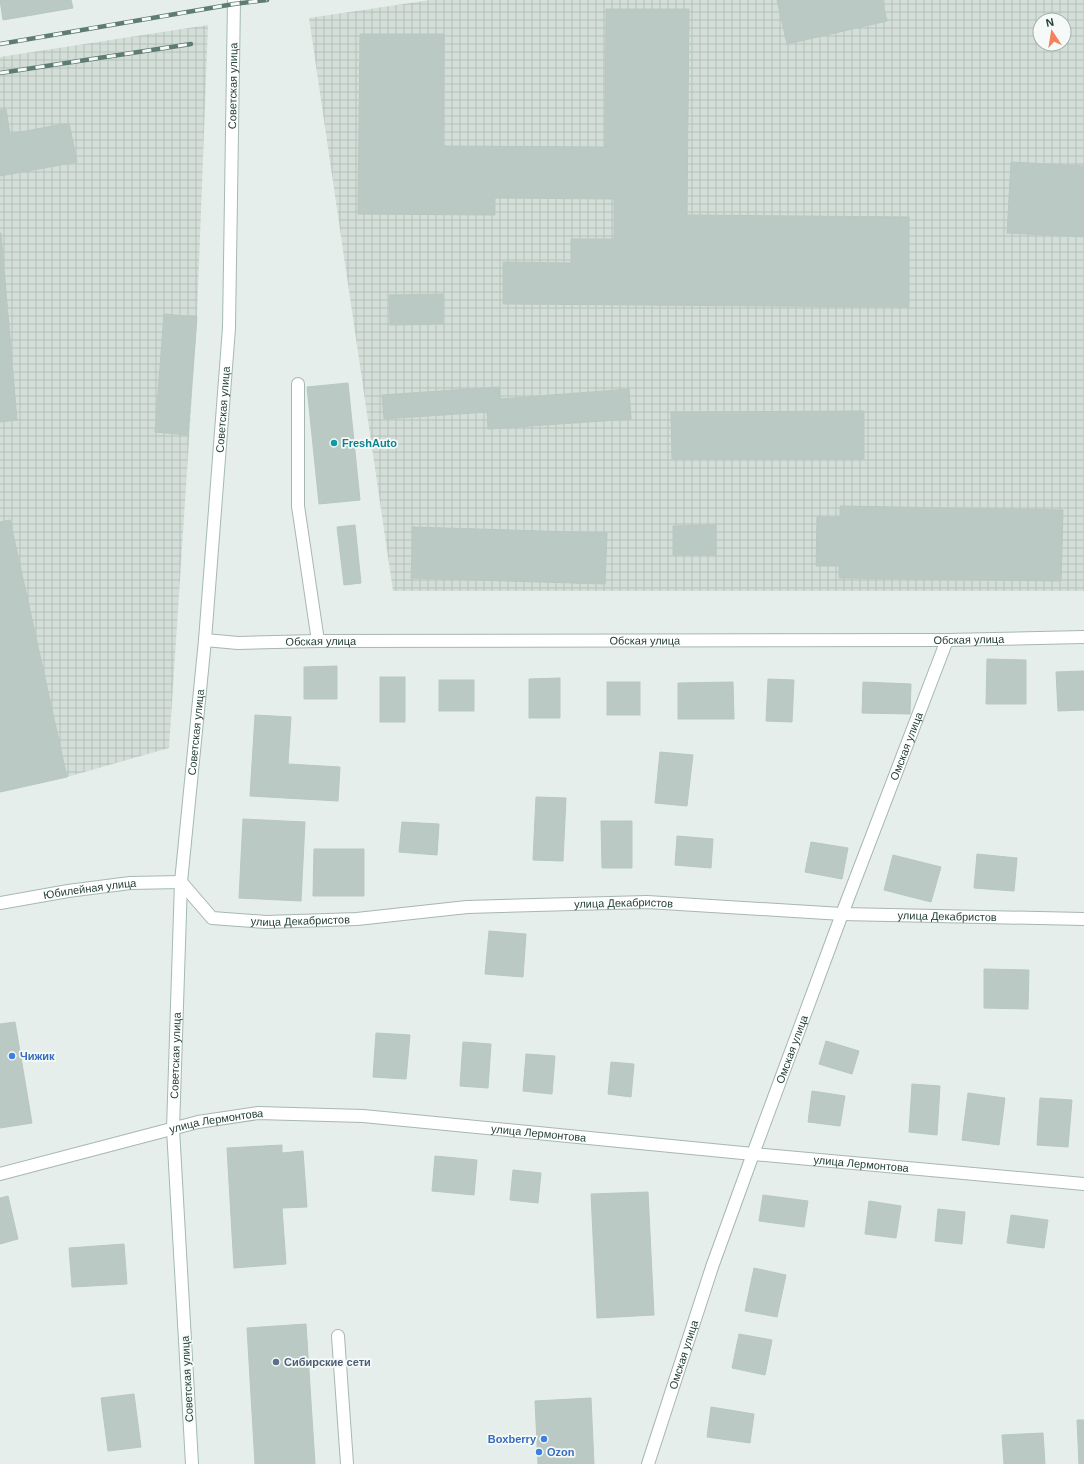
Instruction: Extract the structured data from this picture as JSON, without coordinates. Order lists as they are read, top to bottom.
{
  "streets": {
    "street": [
      "Советская улица",
      "Обская улица",
      "Омская улица",
      "Юбилейная улица",
      "улица Декабристов",
      "улица Лермонтова"
    ]
  },
  "crossings": [
    ["Советская улица", "Обская улица"],
    ["Советская улица", "Юбилейная улица"],
    ["Советская улица", "улица Декабристов"],
    ["Советская улица", "улица Лермонтова"],
    ["Обская улица", "Омская улица"],
    ["Омская улица", "улица Декабристов"],
    ["Омская улица", "улица Лермонтова"],
    ["Юбилейная улица", "улица Декабристов"]
  ],
  "places": [
    "FreshAuto",
    "Чижик",
    "Сибирские сети",
    "Boxberry",
    "Ozon"
  ],
  "north": "top"
}
